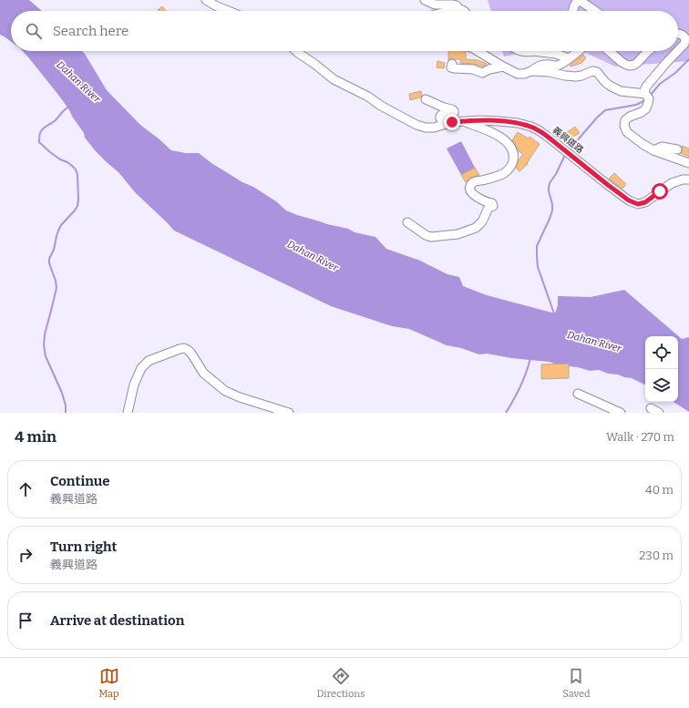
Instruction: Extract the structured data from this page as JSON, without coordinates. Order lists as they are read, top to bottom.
{
  "streets": {
    "street": ["義興道路"]
  },
  "water": ["Dahan River"],
  "page": {
    "search": "Search here",
    "heading": ["4 min", "Walk · 270 m"],
    "list": [
      ["Continue", "義興道路", "40 m"],
      ["Turn right", "義興道路", "230 m"],
      "Arrive at destination"
    ],
    "nav": ["Map", "Directions", "Saved"]
  }
}
